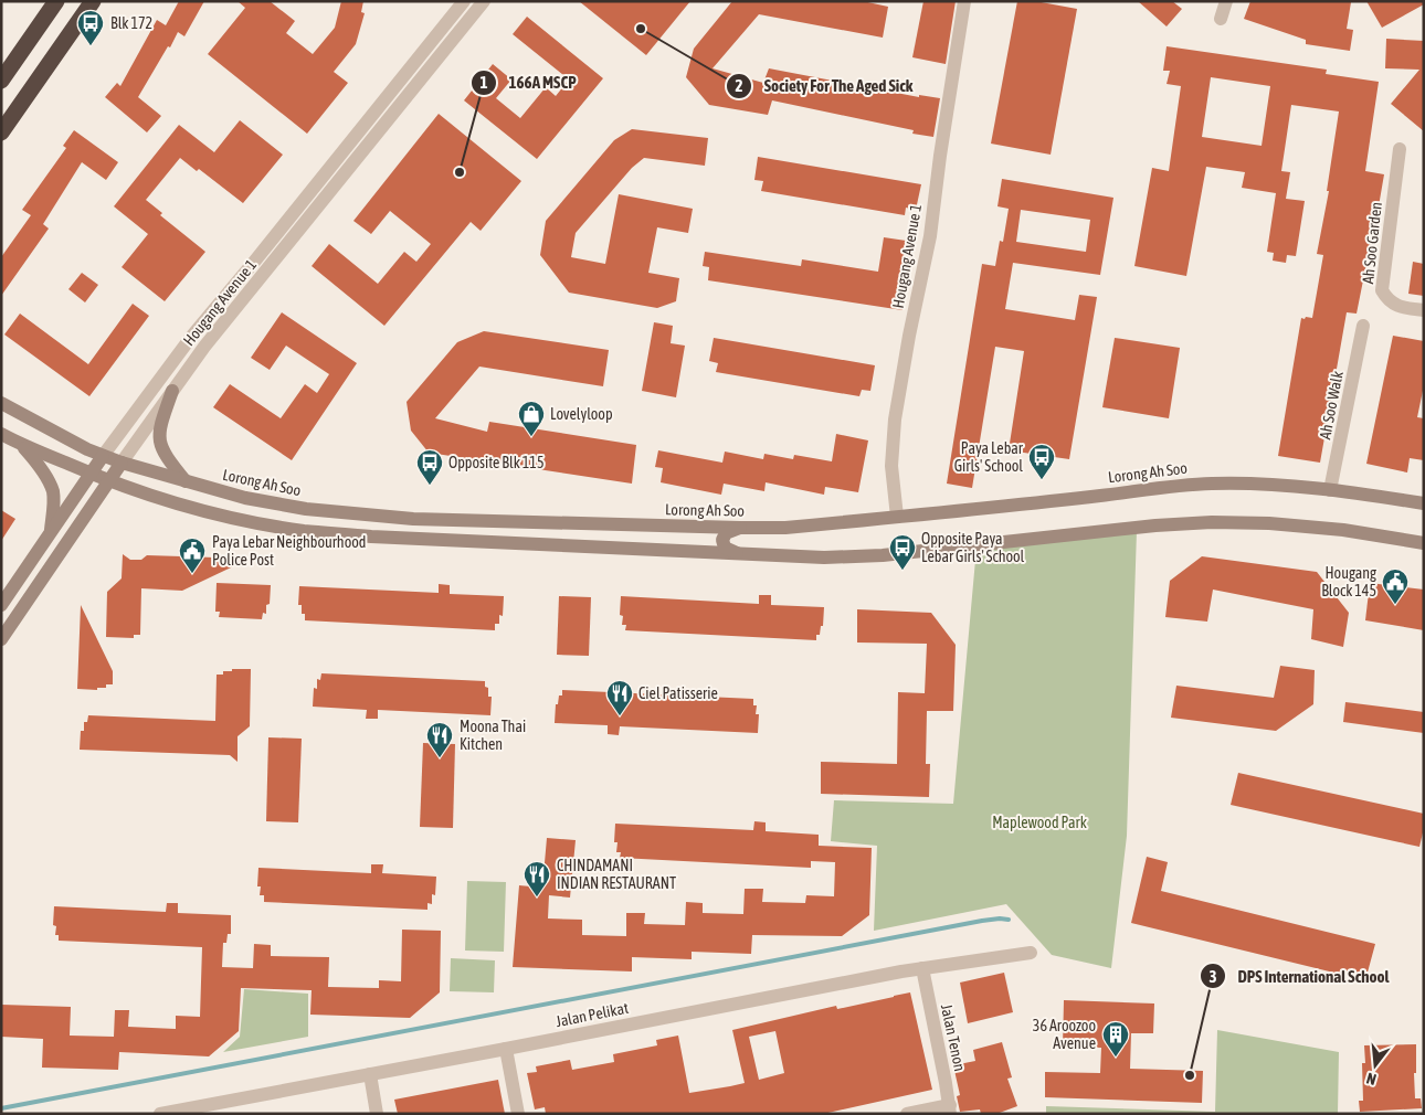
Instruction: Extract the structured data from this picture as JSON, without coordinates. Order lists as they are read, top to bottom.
{
  "streets": {
    "main road": ["Hougang Avenue 1", "Lorong Ah Soo"],
    "street": [
      "Ah Soo Garden",
      "Ah Soo Walk",
      "Jalan Pelikat",
      "Jalan Tenon"
    ]
  },
  "crossings": [
    ["Hougang Avenue 1", "Lorong Ah Soo"],
    ["Ah Soo Walk", "Lorong Ah Soo"],
    ["Jalan Pelikat", "Jalan Tenon"]
  ],
  "parks": ["Maplewood Park"],
  "places": {
    "other": ["Society For The Aged Sick", "166A MSCP", "DPS International School"],
    "bus stop": [
      "Blk 172",
      "Paya Lebar Girls' School",
      "Opposite Blk 115",
      "Opposite Paya Lebar Girls' School"
    ],
    "shop": ["Lovelyloop"],
    "public building": ["Paya Lebar Neighbourhood Police Post", "Hougang Block 145"],
    "restaurant": ["Ciel Patisserie", "Moona Thai Kitchen", "CHINDAMANI INDIAN RESTAURANT"],
    "building": ["36 Aroozoo Avenue"]
  },
  "north": "bottom"
}
